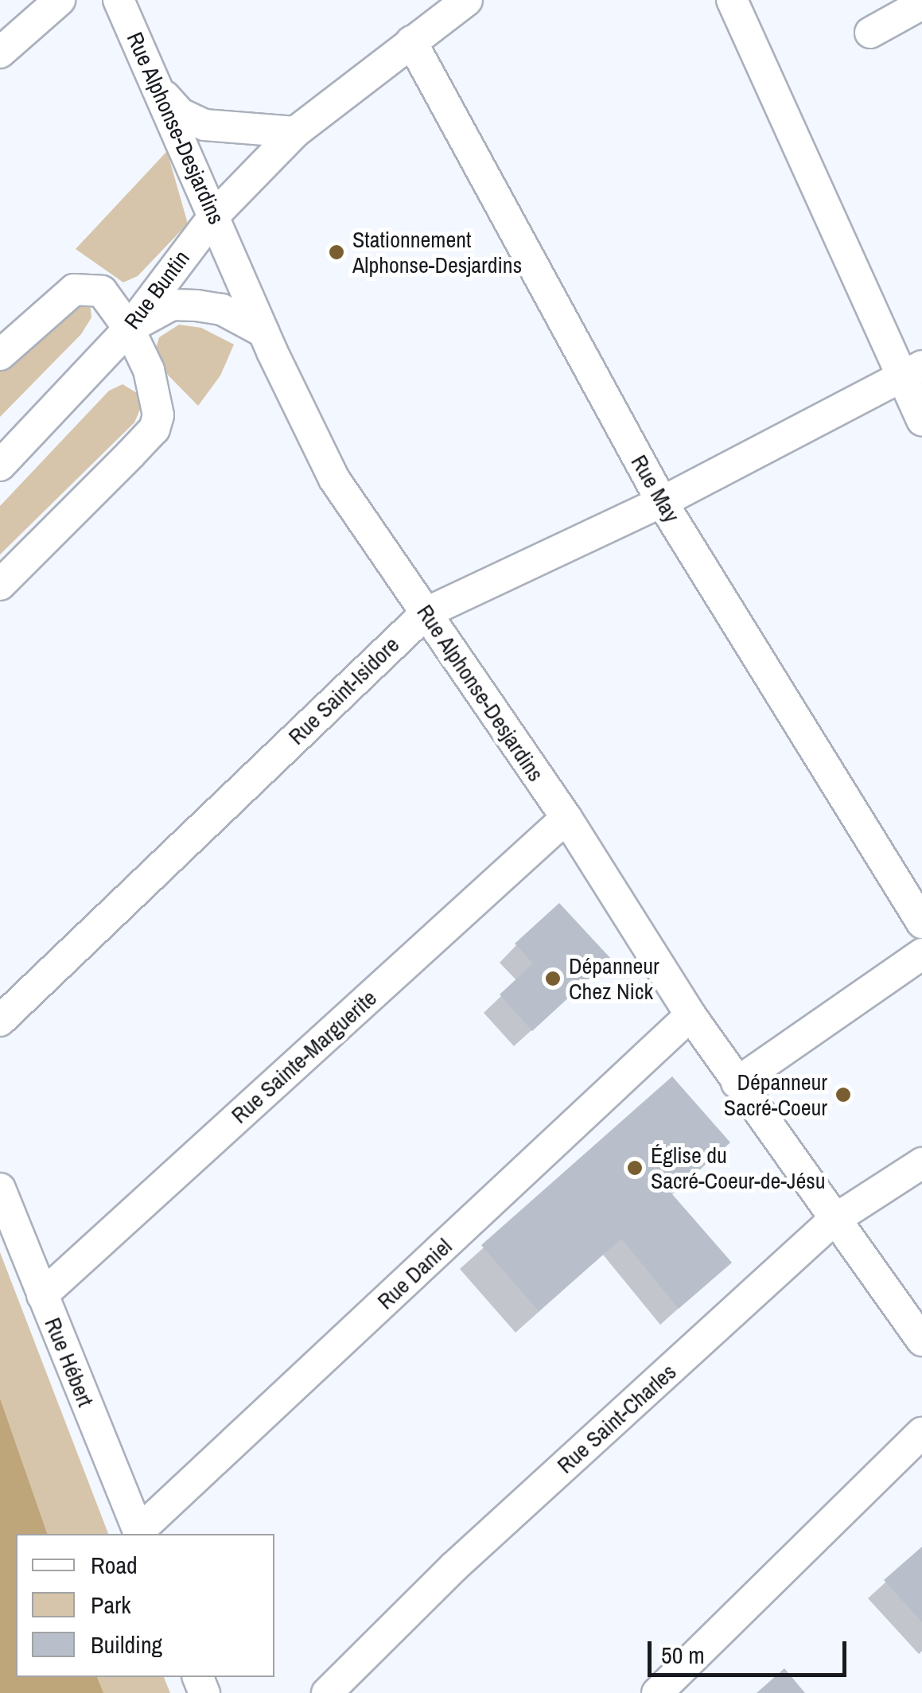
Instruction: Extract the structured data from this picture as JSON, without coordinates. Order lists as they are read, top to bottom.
{
  "streets": {
    "street": [
      "Rue Alphonse-Desjardins",
      "Rue Buntin",
      "Rue May",
      "Rue Saint-Isidore",
      "Rue Sainte-Marguerite",
      "Rue Daniel",
      "Rue Hébert",
      "Rue Saint-Charles"
    ]
  },
  "crossings": [
    ["Rue Alphonse-Desjardins", "Rue Buntin"],
    ["Rue Alphonse-Desjardins", "Rue Saint-Isidore"],
    ["Rue Alphonse-Desjardins", "Rue Sainte-Marguerite"],
    ["Rue Alphonse-Desjardins", "Rue Daniel"],
    ["Rue Alphonse-Desjardins", "Rue Saint-Charles"],
    ["Rue Buntin", "Rue May"],
    ["Rue May", "Rue Saint-Isidore"],
    ["Rue Sainte-Marguerite", "Rue Hébert"],
    ["Rue Daniel", "Rue Hébert"]
  ],
  "places": [
    "Stationnement Alphonse-Desjardins",
    "Dépanneur Chez Nick",
    "Dépanneur Sacré-Coeur",
    "Église du Sacré-Coeur-de-Jésu"
  ],
  "legend": ["Road", "Park", "Building"],
  "scale_bar": "50 m"
}
